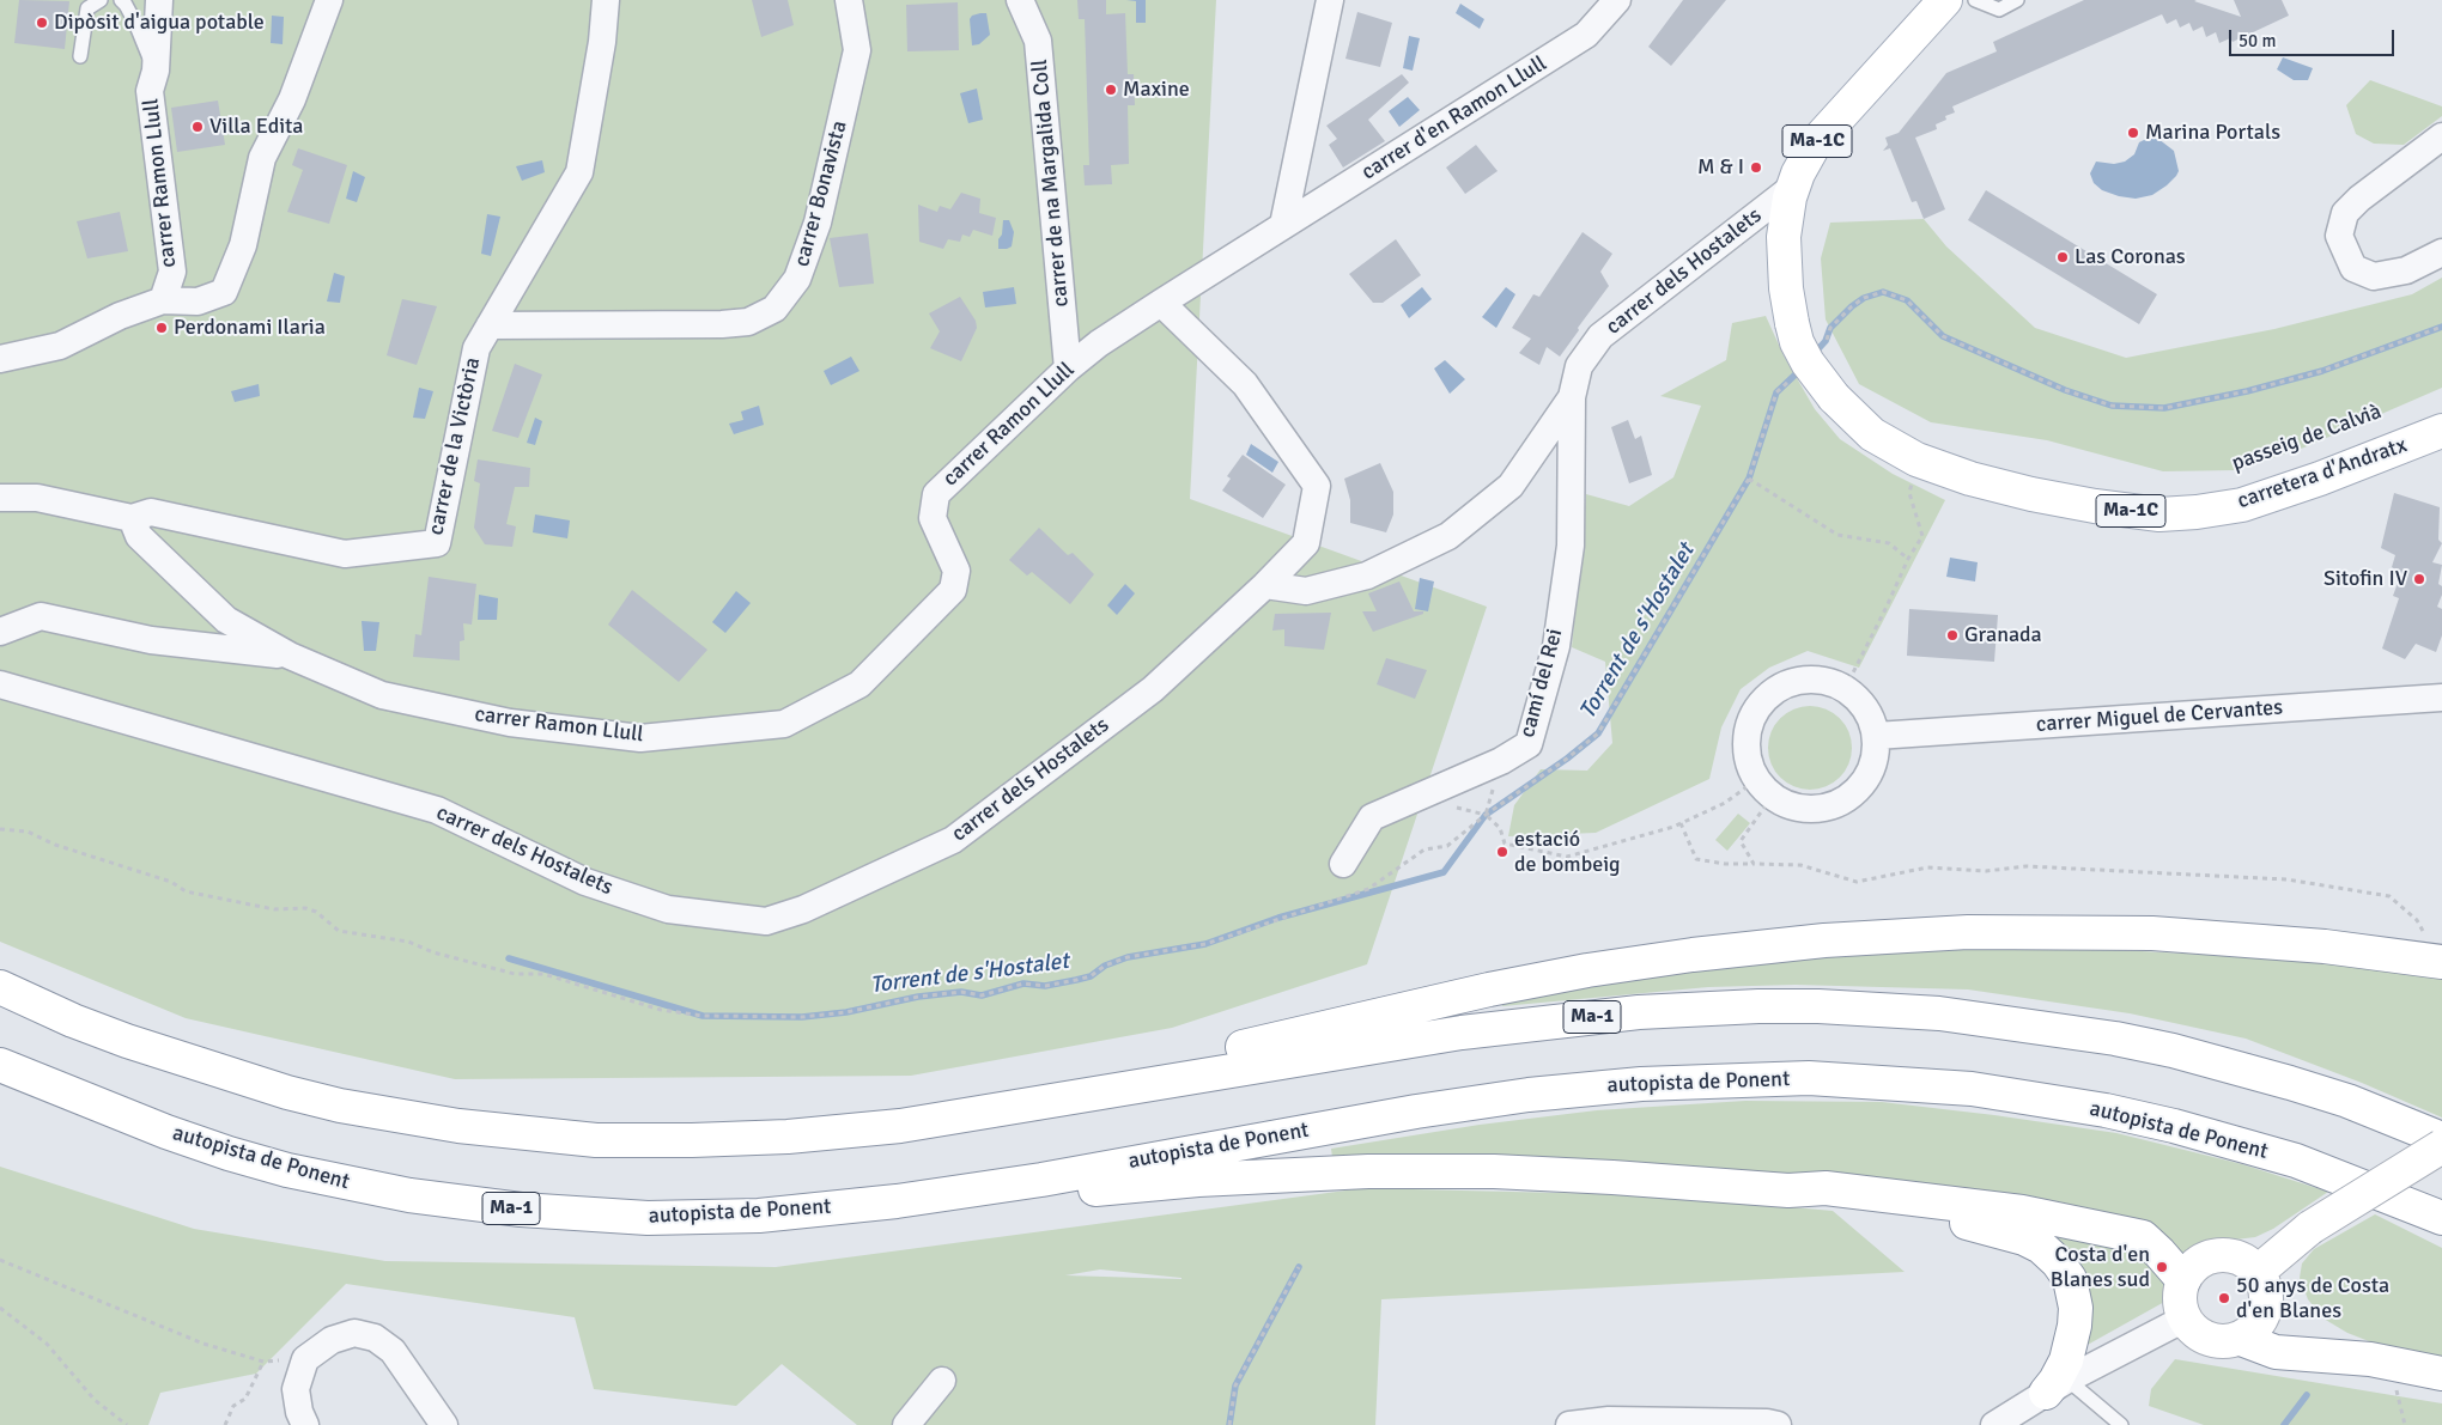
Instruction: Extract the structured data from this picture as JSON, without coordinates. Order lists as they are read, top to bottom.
{
  "streets": {
    "main road": [
      "Ma-1C",
      "carretera d'Andratx",
      "Ma-1",
      "autopista de Ponent"
    ],
    "street": [
      "carrer d'en Ramon Llull",
      "carrer Ramon Llull",
      "carrer de na Margalida Coll",
      "carrer Bonavista",
      "carrer dels Hostalets",
      "carrer de la Victòria",
      "camí del Rei",
      "carrer Miguel de Cervantes"
    ]
  },
  "crossings": [
    ["carrer d'en Ramon Llull", "carrer Ramon Llull"],
    ["carrer Ramon Llull", "carrer de na Margalida Coll"],
    ["carrer Ramon Llull", "carrer de la Victòria"],
    ["carrer Bonavista", "carrer de la Victòria"],
    ["carrer dels Hostalets", "carretera d'Andratx"],
    ["carrer dels Hostalets", "camí del Rei"]
  ],
  "water": ["Torrent de s'Hostalet"],
  "places": [
    "Dipòsit d'aigua potable",
    "Maxine",
    "Villa Edita",
    "Marina Portals",
    "M & I",
    "Las Coronas",
    "Perdonami Ilaria",
    "Sitofin IV",
    "Granada",
    "estació de bombeig",
    "Costa d'en Blanes sud",
    "50 anys de Costa d'en Blanes"
  ],
  "scale_bar": "50 m"
}
